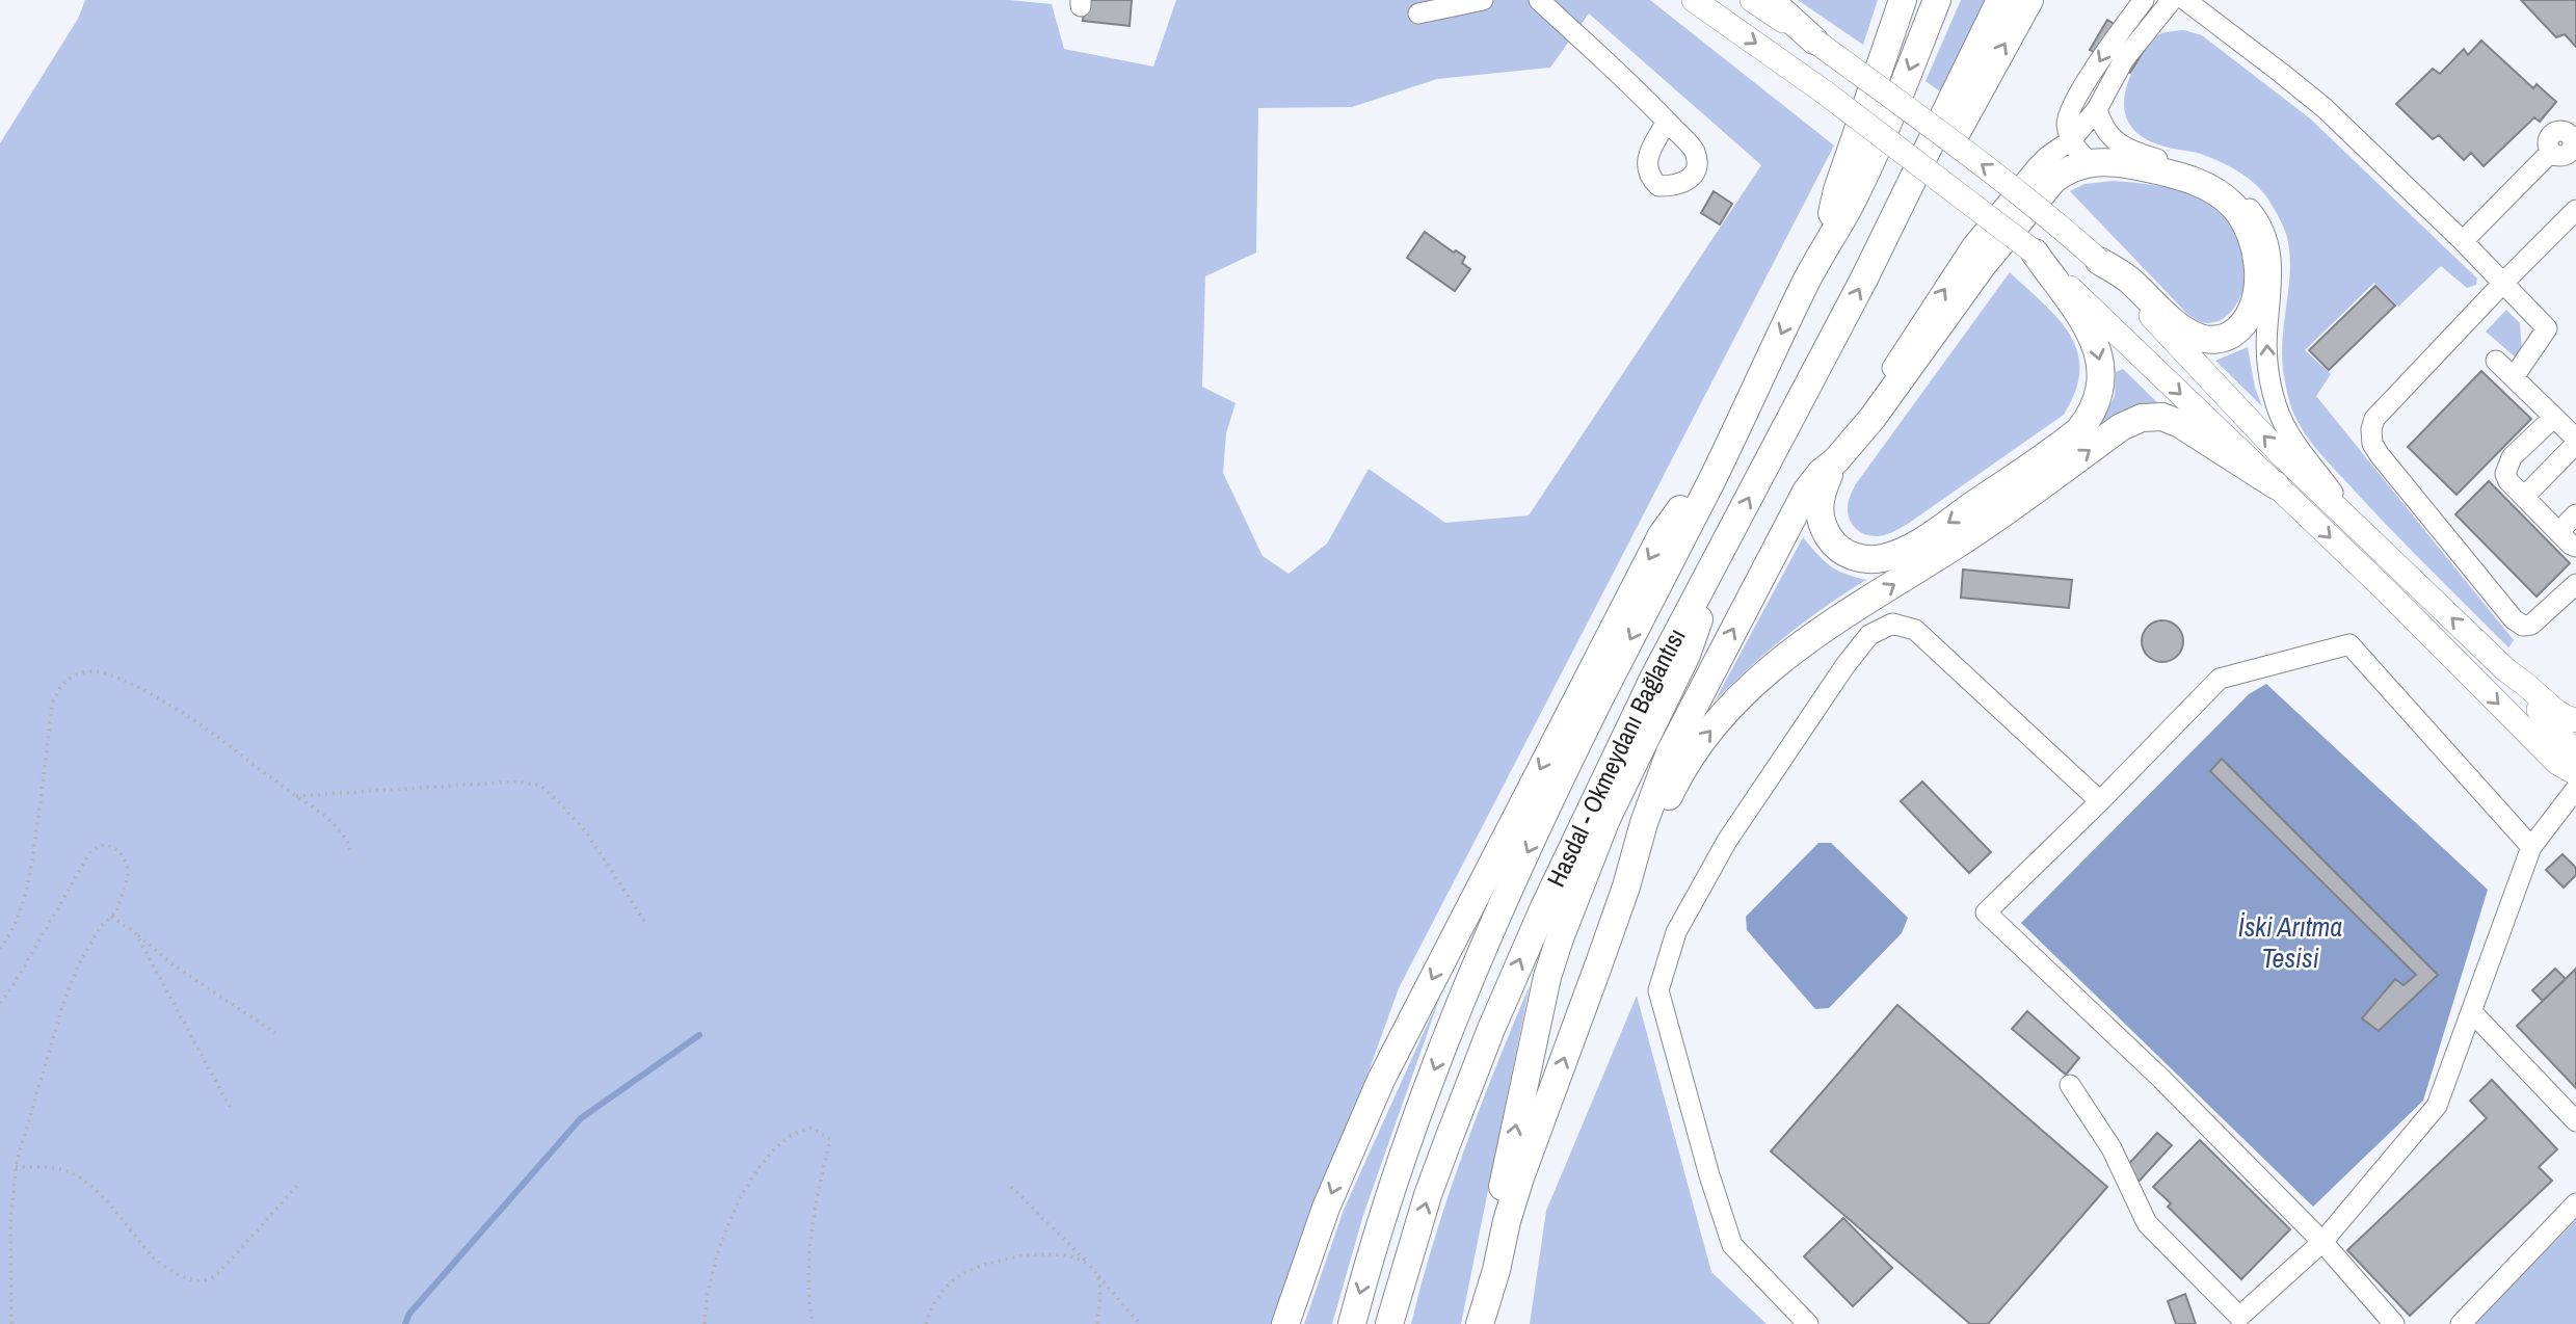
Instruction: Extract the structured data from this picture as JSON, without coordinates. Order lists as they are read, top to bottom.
{
  "streets": {
    "highway": ["Hasdal - Okmeydanı Bağlantısı"]
  },
  "water": ["İski Arıtma Tesisi"]
}
